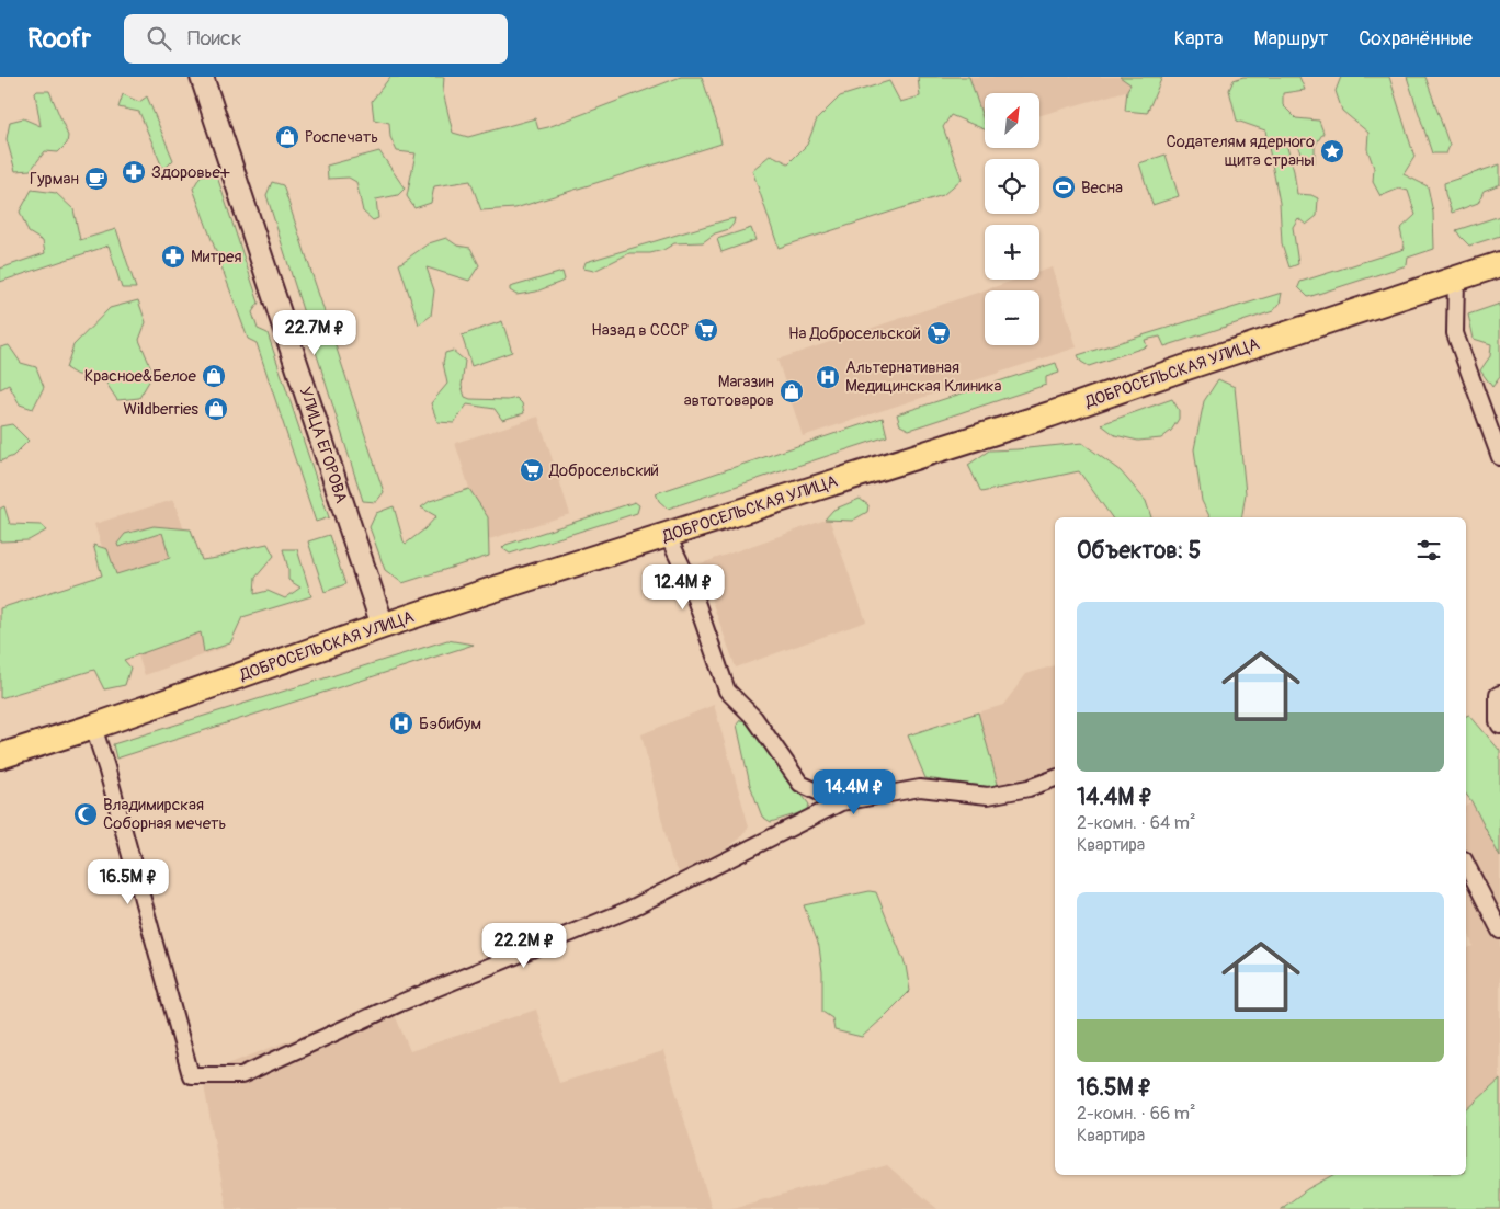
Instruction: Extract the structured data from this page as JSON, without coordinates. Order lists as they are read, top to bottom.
{
  "streets": {
    "main road": ["ДОБРОСЕЛЬСКАЯ УЛИЦА", "УЛИЦА ЕГОРОВА"]
  },
  "crossings": [
    ["ДОБРОСЕЛЬСКАЯ УЛИЦА", "УЛИЦА ЕГОРОВА"]
  ],
  "places": {
    "shop": [
      "Роспечать",
      "Красное&Белое",
      "Магазин автотоваров",
      "Wildberries"
    ],
    "place": ["Содателям ядерного щита страны"],
    "pharmacy": ["Здоровье+", "Митрея"],
    "cafe": ["Гурман"],
    "sports": ["Весна"],
    "supermarket": ["Назад в СССР", "На Добросельской", "Добросельский"],
    "hospital": ["Альтернативная Mедицинская Kлиника", "Бэбибум"],
    "mosque": ["Владимирская Соборная мечеть"]
  },
  "north": "top right",
  "page": {
    "header": "Roofr",
    "search": "Поиск",
    "nav": ["Карта", "Маршрут", "Сохранённые"],
    "map_buttons": ["+", "−"],
    "price": [
      "22.7M ₽",
      "12.4M ₽",
      "14.4M ₽",
      "16.5M ₽",
      "22.2M ₽"
    ],
    "heading": "Объектов: 5",
    "list": [
      {
        "name": "14.4M ₽",
        "note": "2-комн. · 64 m² · Квартира"
      },
      {
        "name": "16.5M ₽",
        "note": "2-комн. · 66 m² · Квартира"
      }
    ]
  }
}
